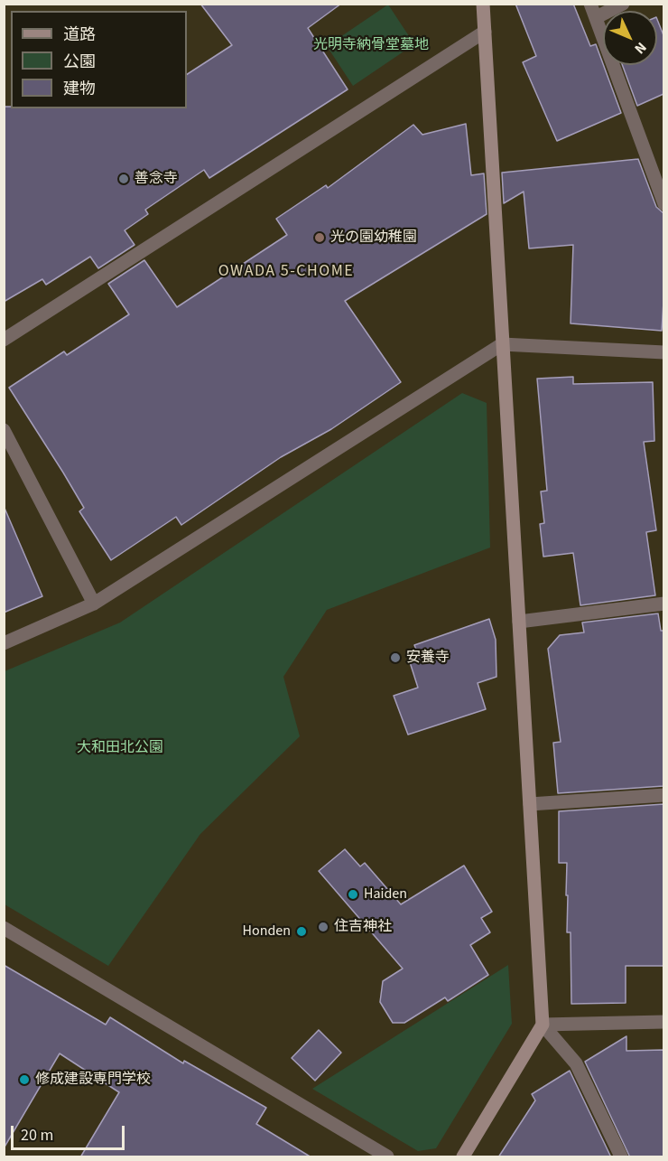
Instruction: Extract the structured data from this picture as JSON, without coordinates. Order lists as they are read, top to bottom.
{
  "districts": ["OWADA 5-CHOME"],
  "parks": ["光明寺納骨堂墓地", "大和田北公園"],
  "places": [
    "善念寺",
    "光の園幼稚園",
    "安養寺",
    "Haiden",
    "住吉神社",
    "Honden",
    "修成建設専門学校"
  ],
  "legend": ["道路", "公園", "建物"],
  "scale_bar": "20 m",
  "north": "bottom right"
}
